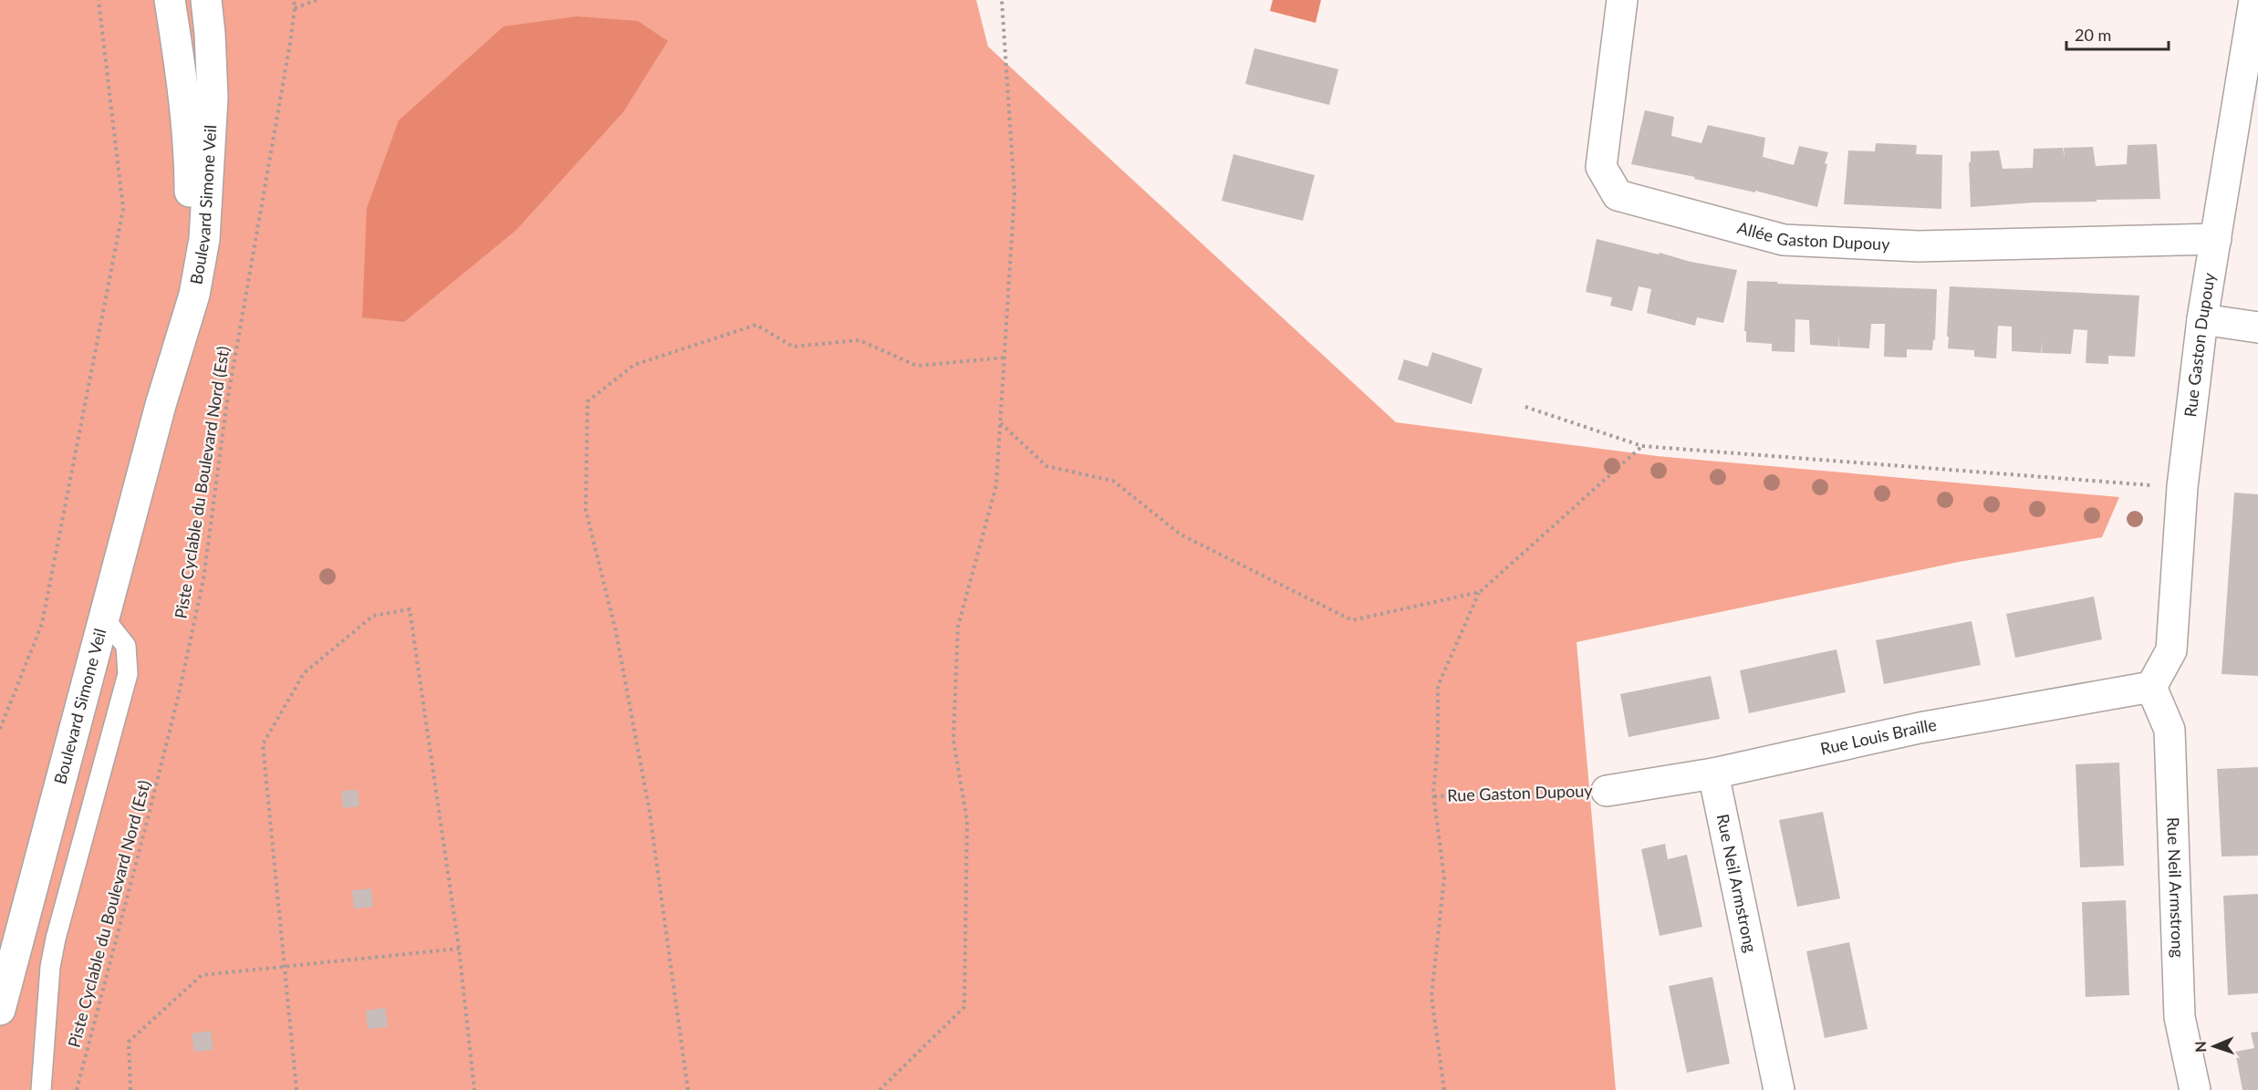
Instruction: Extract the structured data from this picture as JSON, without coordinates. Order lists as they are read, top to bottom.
{
  "streets": {
    "street": [
      "Boulevard Simone Veil",
      "Allée Gaston Dupouy",
      "Rue Gaston Dupouy",
      "Rue Louis Braille",
      "Rue Neil Armstrong"
    ],
    "path": ["Piste Cyclable du Boulevard Nord (Est)"]
  },
  "crossings": [
    ["Allée Gaston Dupouy", "Rue Gaston Dupouy"],
    ["Rue Gaston Dupouy", "Rue Louis Braille"],
    ["Rue Gaston Dupouy", "Rue Neil Armstrong"],
    ["Rue Louis Braille", "Rue Neil Armstrong"]
  ],
  "scale_bar": "20 m",
  "north": "left"
}
